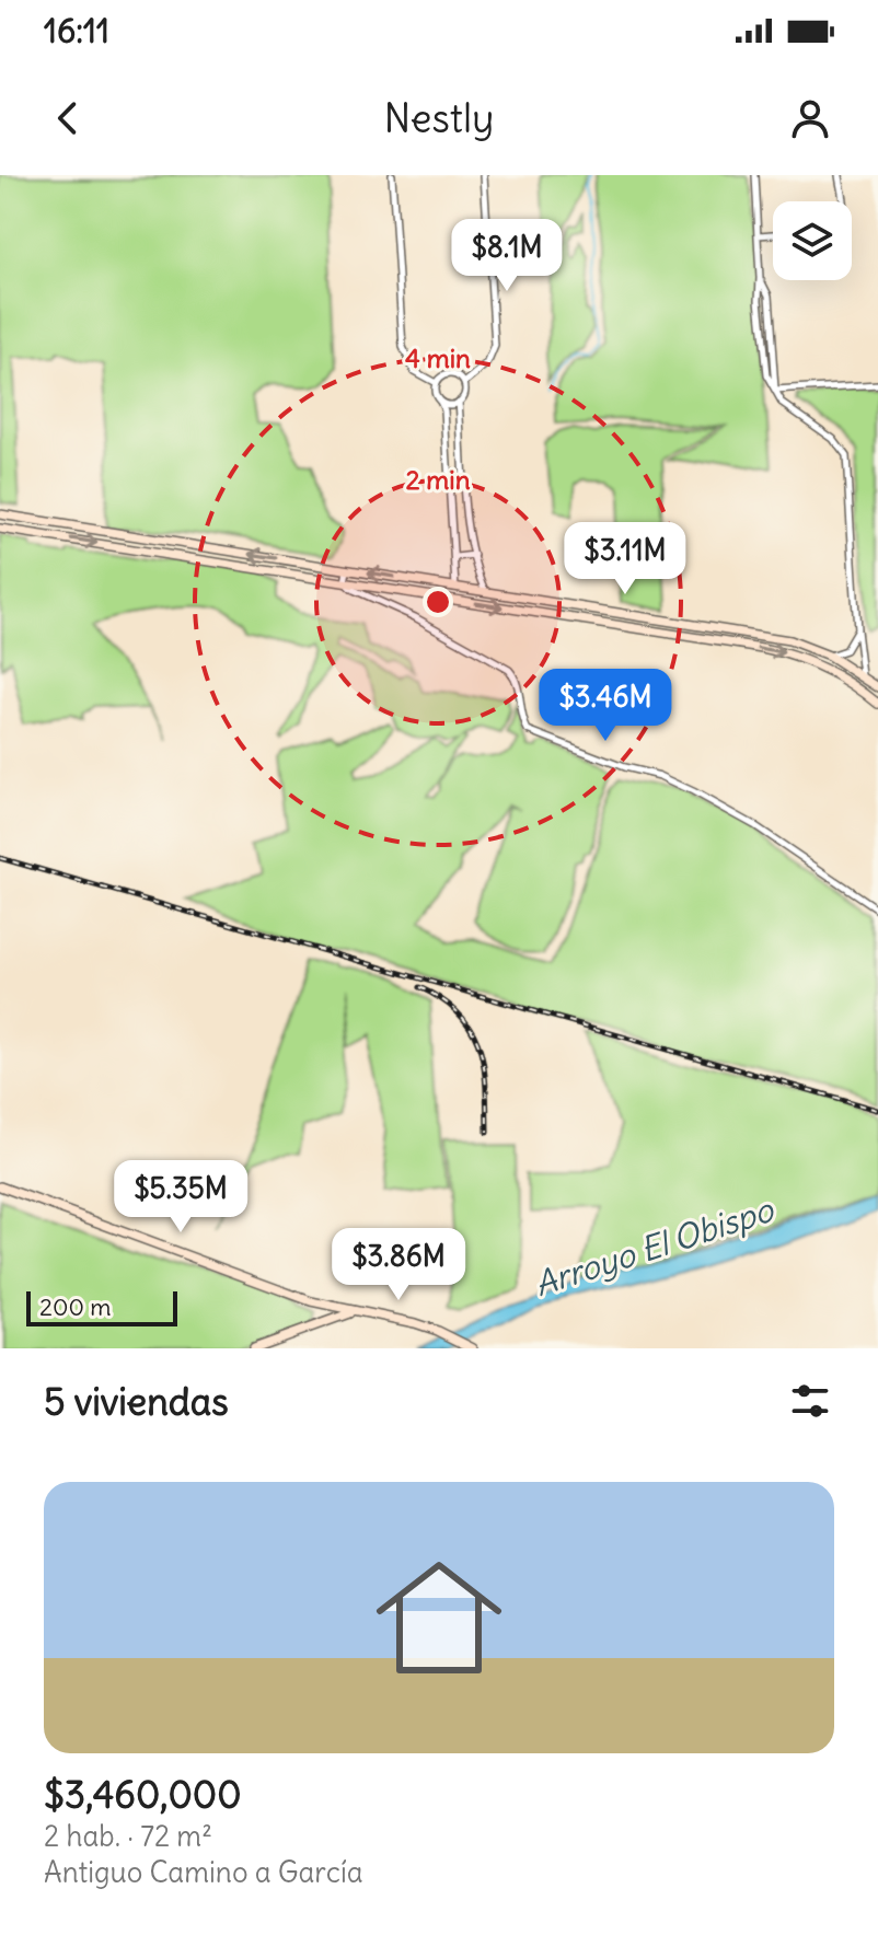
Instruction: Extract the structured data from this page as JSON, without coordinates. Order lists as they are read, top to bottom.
{
  "water": ["Arroyo El Obispo"],
  "scale_bar": "200 m",
  "page": {
    "status": "16:11",
    "header": "Nestly",
    "price": [
      "$8.1M",
      "$3.11M",
      "$3.46M",
      "$5.35M",
      "$3.86M"
    ],
    "scale": "200 m",
    "heading": "5 viviendas",
    "list": [
      {
        "name": "$3,460,000",
        "note": "2 hab. · 72 m² · Antiguo Camino a García"
      }
    ]
  },
  "rings": ["4 min", "2 min"]
}
